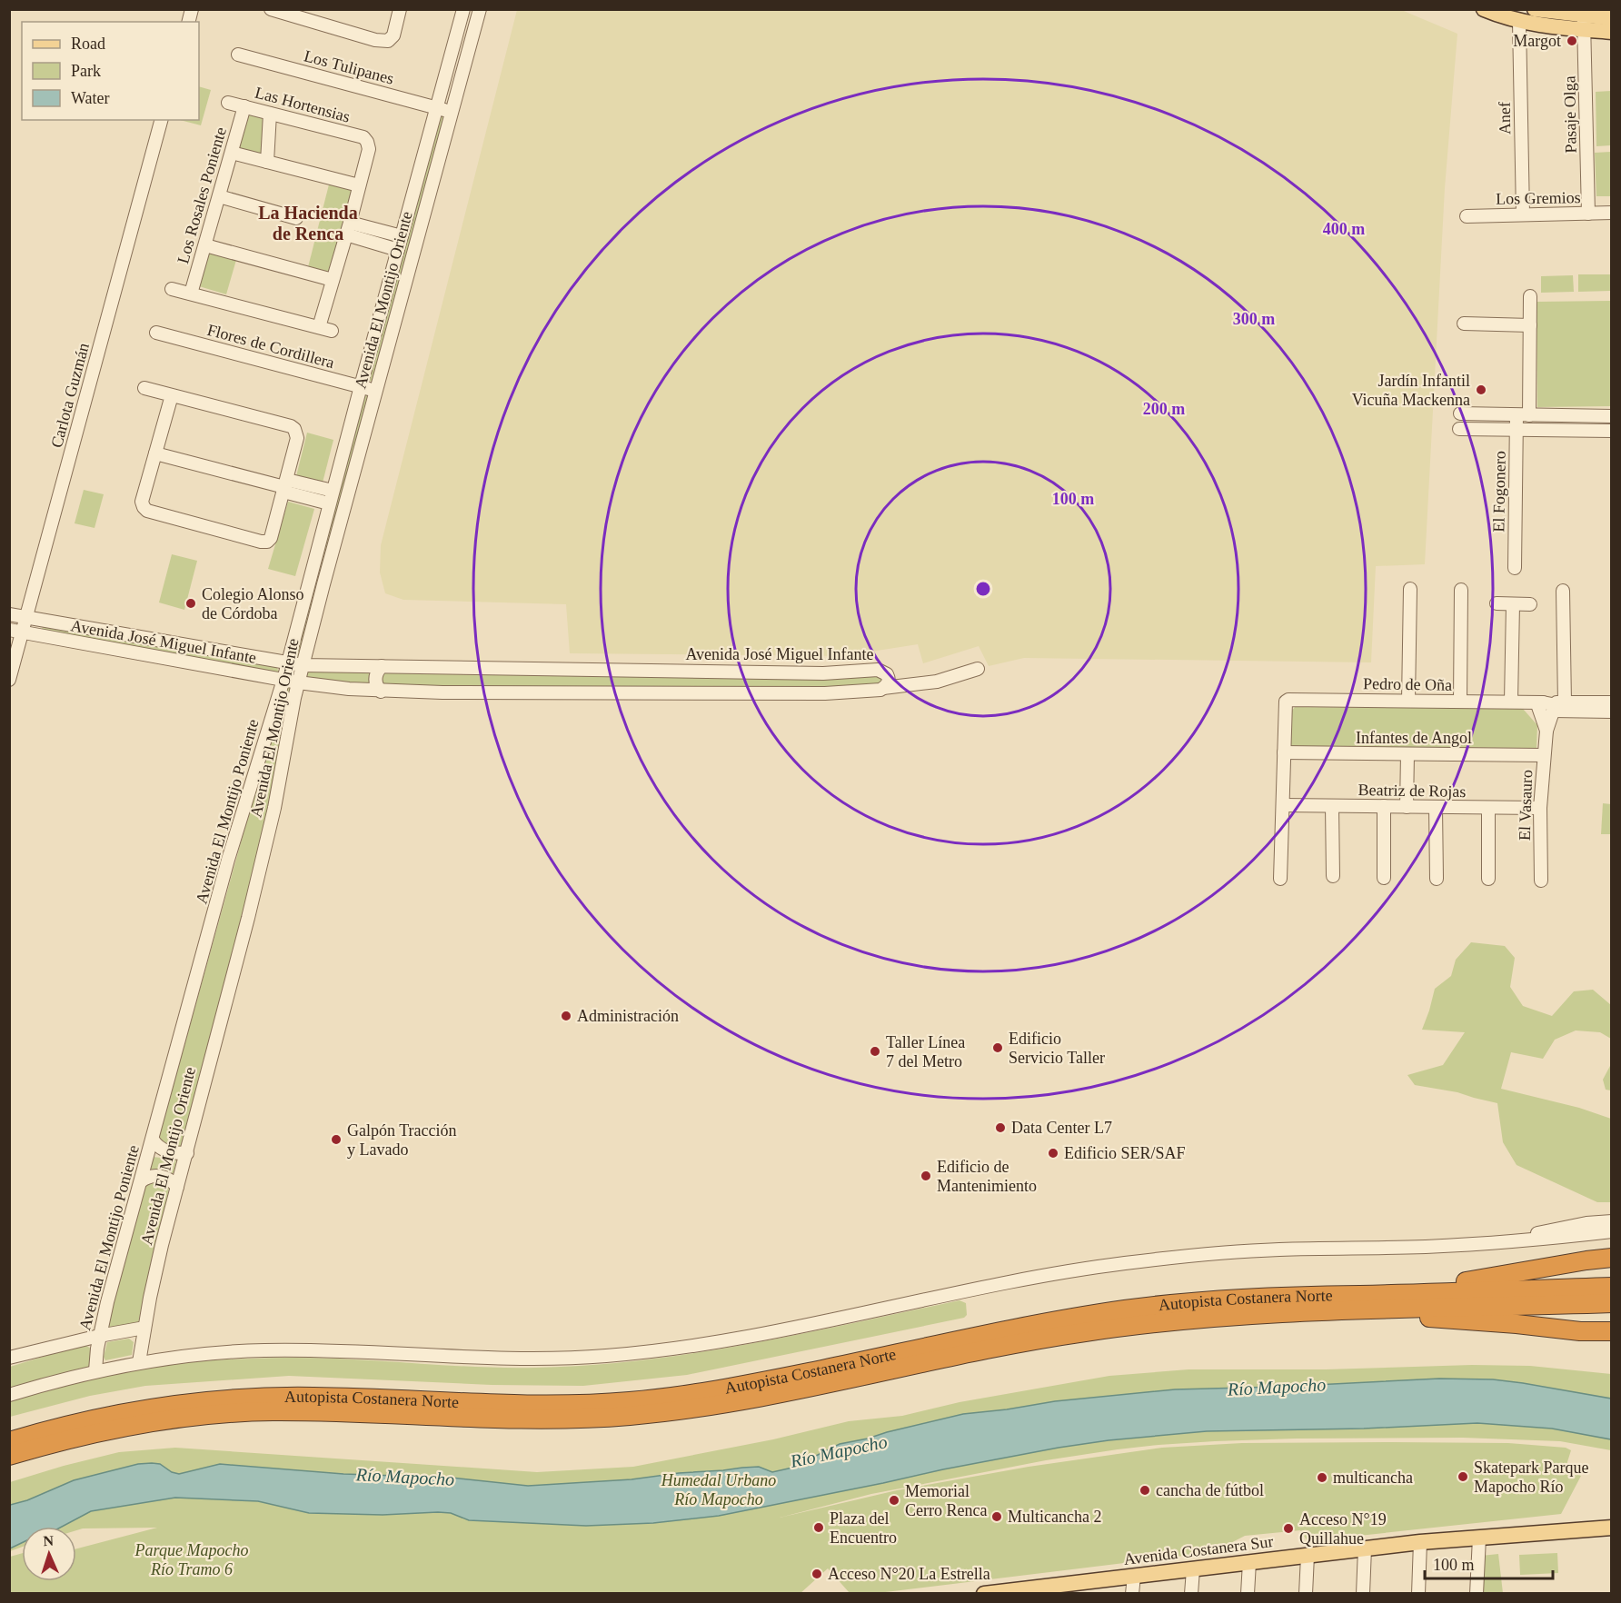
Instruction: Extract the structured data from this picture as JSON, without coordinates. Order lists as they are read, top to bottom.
{
  "streets": {
    "highway": ["Autopista Costanera Norte"],
    "main road": ["Avenida Costanera Sur"],
    "street": [
      "Los Tulipanes",
      "Las Hortensias",
      "Pasaje Olga",
      "Anef",
      "Los Rosales Poniente",
      "Los Gremios",
      "Avenida El Montijo Oriente",
      "Flores de Cordillera",
      "Carlota Guzmán",
      "El Fogonero",
      "Avenida José Miguel Infante",
      "Pedro de Oña",
      "Infantes de Angol",
      "Beatriz de Rojas",
      "El Vasauro",
      "Avenida El Montijo Poniente"
    ]
  },
  "crossings": [
    ["Los Tulipanes", "Avenida El Montijo Oriente"],
    ["Los Tulipanes", "Avenida El Montijo Poniente"],
    ["Las Hortensias", "Los Rosales Poniente"],
    ["Pasaje Olga", "Los Gremios"],
    ["Anef", "Los Gremios"],
    ["Avenida El Montijo Oriente", "Flores de Cordillera"],
    ["Avenida El Montijo Oriente", "Avenida José Miguel Infante"],
    ["Flores de Cordillera", "Avenida El Montijo Poniente"],
    ["Carlota Guzmán", "Avenida José Miguel Infante"],
    ["Avenida José Miguel Infante", "Avenida El Montijo Poniente"],
    ["Pedro de Oña", "Infantes de Angol"],
    ["Pedro de Oña", "El Vasauro"],
    ["Infantes de Angol", "El Vasauro"],
    ["Beatriz de Rojas", "El Vasauro"]
  ],
  "districts": ["La Hacienda de Renca"],
  "water": ["Río Mapocho"],
  "parks": ["Humedal Urbano Río Mapocho", "Parque Mapocho Río Tramo 6"],
  "places": [
    "Margot",
    "Jardín Infantil Vicuña Mackenna",
    "Colegio Alonso de Córdoba",
    "Administración",
    "Edificio Servicio Taller",
    "Taller Línea 7 del Metro",
    "Data Center L7",
    "Galpón Tracción y Lavado",
    "Edificio SER/SAF",
    "Edificio de Mantenimiento",
    "Skatepark Parque Mapocho Río",
    "multicancha",
    "cancha de fútbol",
    "Memorial Cerro Renca",
    "Multicancha 2",
    "Plaza del Encuentro",
    "Acceso N°19 Quillahue",
    "Acceso N°20 La Estrella"
  ],
  "legend": ["Road", "Park", "Water"],
  "scale_bar": "100 m",
  "north": "top",
  "rings": [
    "400 m",
    "300 m",
    "200 m",
    "100 m"
  ]
}
